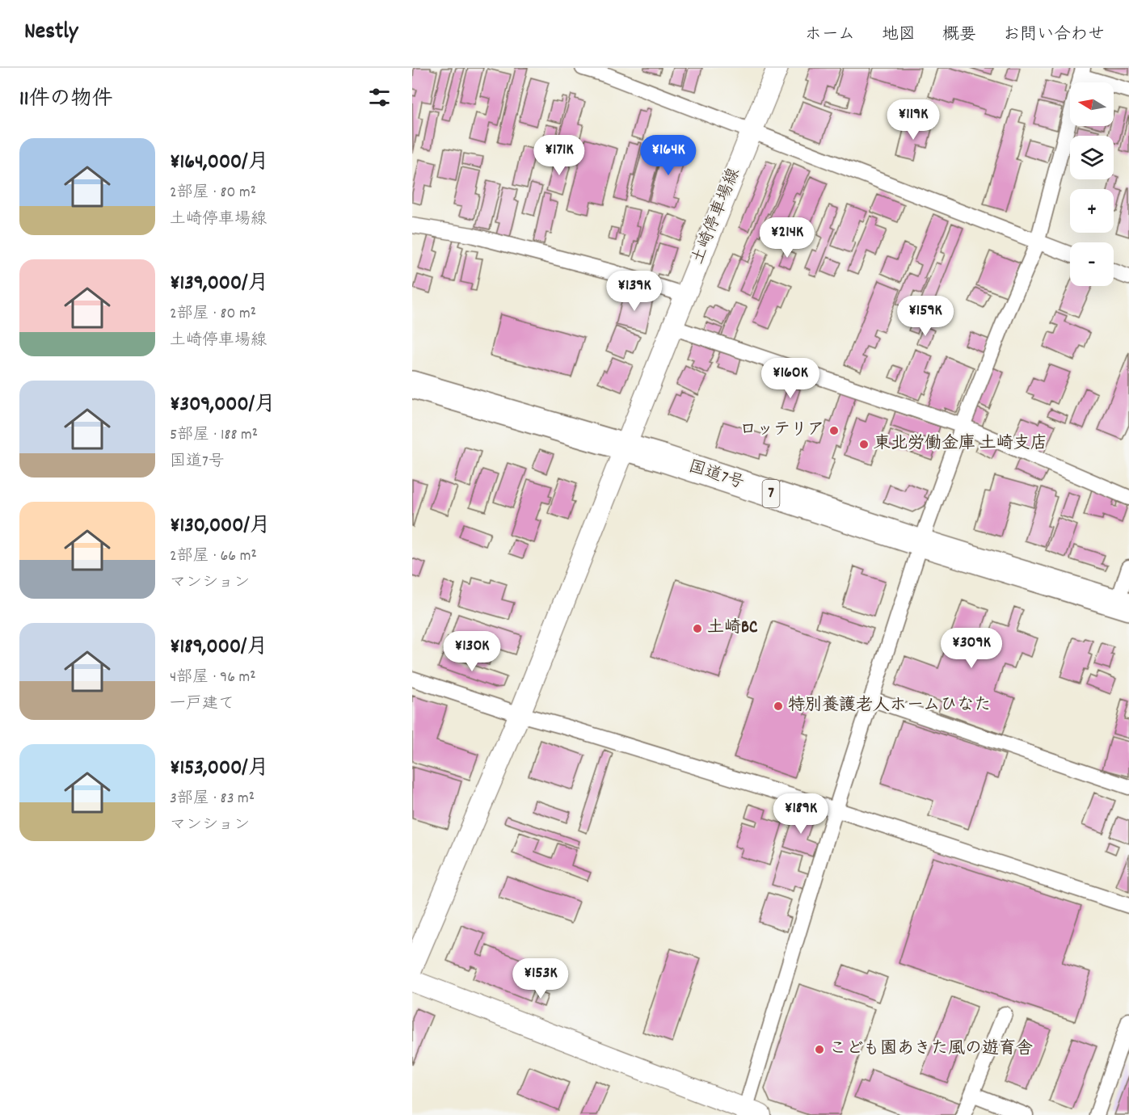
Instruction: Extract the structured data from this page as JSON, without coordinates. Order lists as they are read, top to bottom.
{
  "streets": {
    "highway": ["国道7号", "7"],
    "street": ["土崎停車場線"]
  },
  "crossings": [
    ["土崎停車場線", "国道7号"]
  ],
  "places": [
    "ロッテリア",
    "東北労働金庫 土崎支店",
    "土崎BC",
    "特別養護老人ホームひなた",
    "こども園あきた風の遊育舎"
  ],
  "north": "left",
  "page": {
    "header": "Nestly",
    "nav": [
      "ホーム",
      "地図",
      "概要",
      "お問い合わせ"
    ],
    "heading": "11件の物件",
    "map_buttons": ["+", "−"],
    "price": [
      "¥119K",
      "¥171K",
      "¥164K",
      "¥214K",
      "¥139K",
      "¥159K",
      "¥160K",
      "¥309K",
      "¥130K",
      "¥189K",
      "¥153K"
    ],
    "list": [
      {
        "name": "¥164,000/月",
        "note": "2部屋 · 80 m² · 土崎停車場線"
      },
      {
        "name": "¥139,000/月",
        "note": "2部屋 · 80 m² · 土崎停車場線"
      },
      {
        "name": "¥309,000/月",
        "note": "5部屋 · 188 m² · 国道7号"
      },
      {
        "name": "¥130,000/月",
        "note": "2部屋 · 66 m² · マンション"
      },
      {
        "name": "¥189,000/月",
        "note": "4部屋 · 96 m² · 一戸建て"
      },
      {
        "name": "¥153,000/月",
        "note": "3部屋 · 83 m² · マンション"
      }
    ]
  }
}
